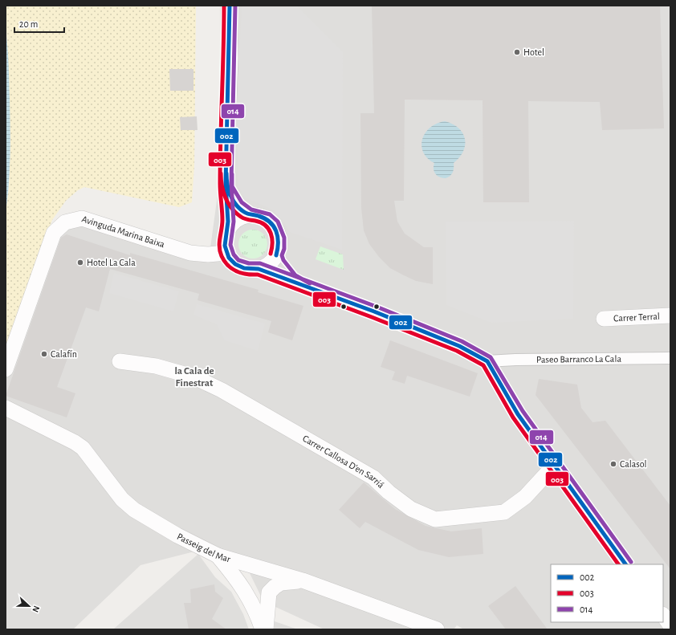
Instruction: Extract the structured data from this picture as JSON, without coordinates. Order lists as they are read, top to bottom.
{
  "streets": {
    "street": [
      "Avinguda Marina Baixa",
      "Carrer Terral",
      "Paseo Barranco La Cala",
      "Carrer Callosa D'en Sarriá",
      "Passeig del Mar"
    ]
  },
  "districts": ["la Cala de Finestrat"],
  "places": [
    "Hotel",
    "Hotel La Cala",
    "Calafín",
    "Calasol"
  ],
  "lines": ["transit line 002", "transit line 003", "transit line 014"],
  "legend": ["002", "003", "014"],
  "scale_bar": "20 m",
  "north": "right"
}
